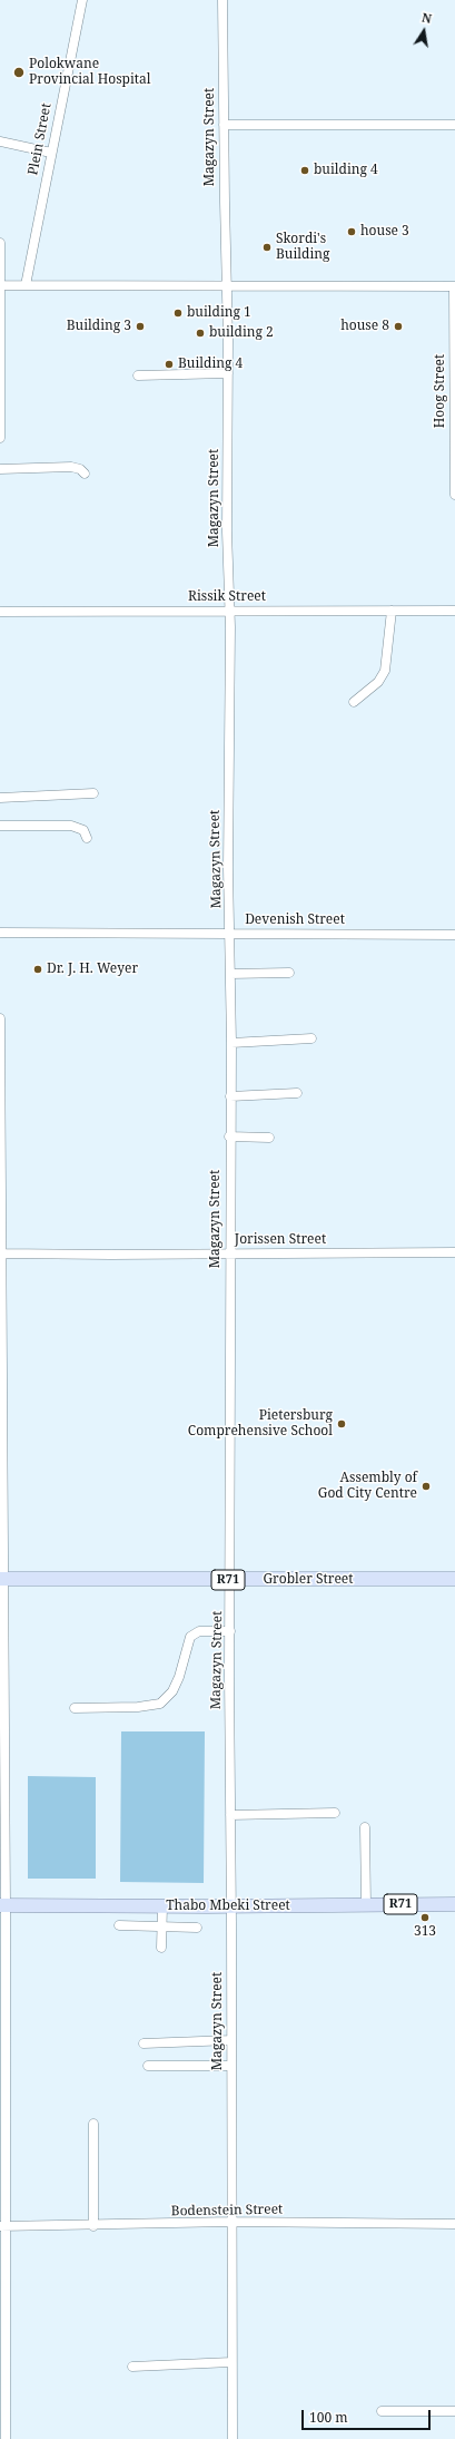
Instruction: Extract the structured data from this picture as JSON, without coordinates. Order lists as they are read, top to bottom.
{
  "streets": {
    "main road": ["R71", "Grobler Street", "Thabo Mbeki Street"],
    "street": [
      "Magazyn Street",
      "Plein Street",
      "Hoog Street",
      "Rissik Street",
      "Devenish Street",
      "Jorissen Street",
      "Bodenstein Street"
    ]
  },
  "crossings": [
    ["Magazyn Street", "Rissik Street"],
    ["Magazyn Street", "Devenish Street"],
    ["Magazyn Street", "Jorissen Street"],
    ["Magazyn Street", "Grobler Street"],
    ["Magazyn Street", "Thabo Mbeki Street"],
    ["Magazyn Street", "Bodenstein Street"]
  ],
  "places": [
    "Polokwane Provincial Hospital",
    "building 4",
    "house 3",
    "Skordi's Building",
    "building 1",
    "Building 3",
    "house 8",
    "building 2",
    "Building 4",
    "Dr. J. H. Weyer",
    "Pietersburg Comprehensive School",
    "Assembly of God City Centre",
    "313"
  ],
  "scale_bar": "100 m",
  "north": "top"
}
